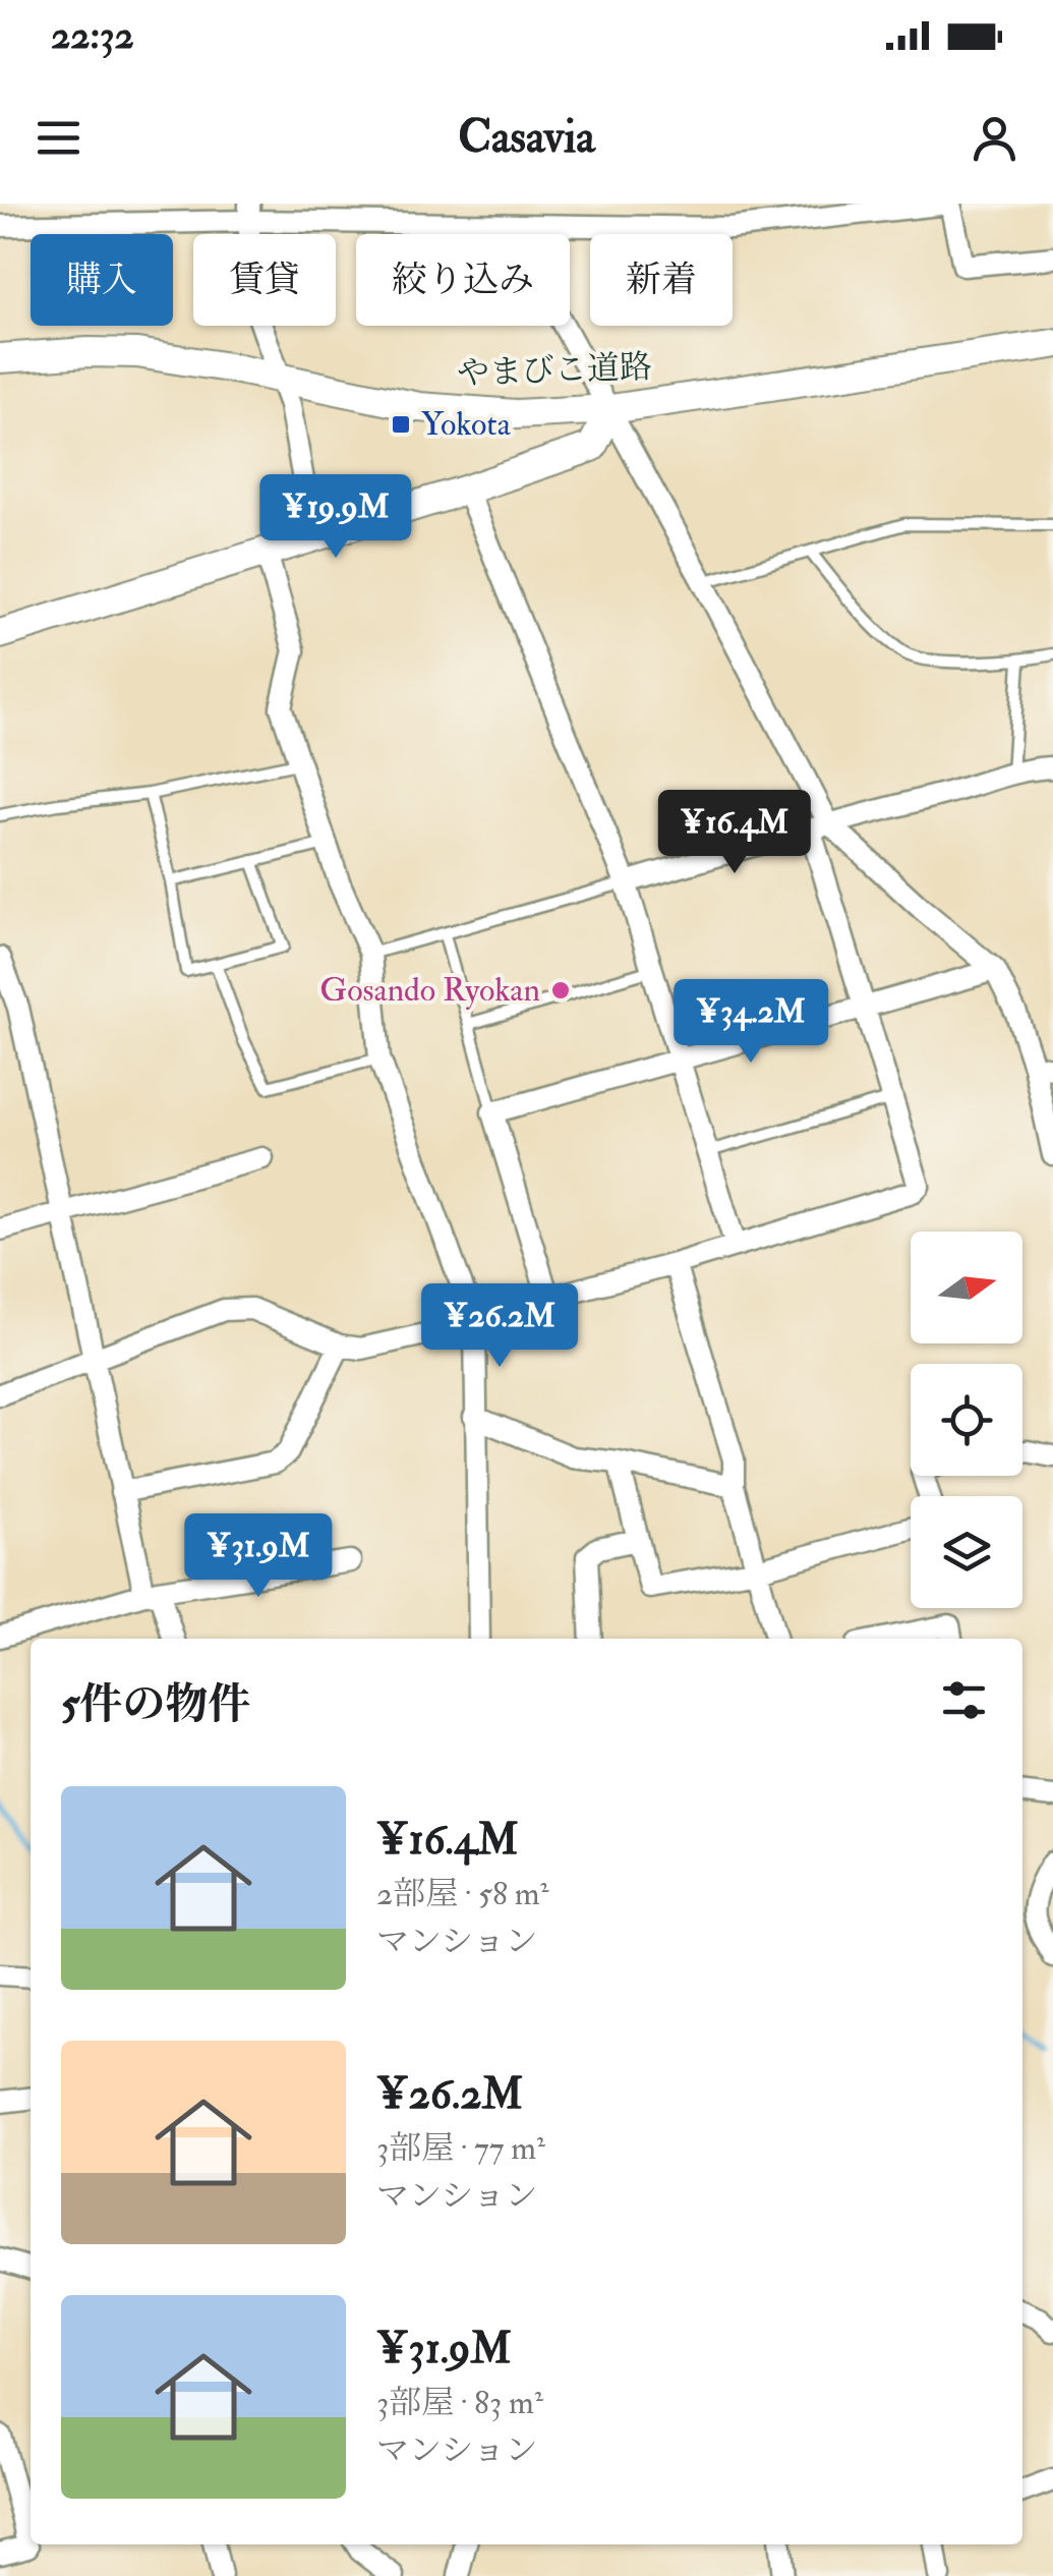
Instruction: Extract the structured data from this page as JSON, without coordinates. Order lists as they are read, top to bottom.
{
  "streets": {
    "street": ["やまびこ道路"]
  },
  "places": {
    "transit": ["Yokota"],
    "other": ["Gosando Ryokan"]
  },
  "north": "right",
  "page": {
    "status": "22:32",
    "header": "Casavia",
    "chip": [
      "購入",
      "賃貸",
      "絞り込み",
      "新着"
    ],
    "price": [
      "¥19.9M",
      "¥16.4M",
      "¥34.2M",
      "¥26.2M",
      "¥31.9M"
    ],
    "heading": "5件の物件",
    "list": [
      {
        "name": "¥16.4M",
        "note": "2部屋 · 58 m² · マンション"
      },
      {
        "name": "¥26.2M",
        "note": "3部屋 · 77 m² · マンション"
      },
      {
        "name": "¥31.9M",
        "note": "3部屋 · 83 m² · マンション"
      }
    ]
  }
}
